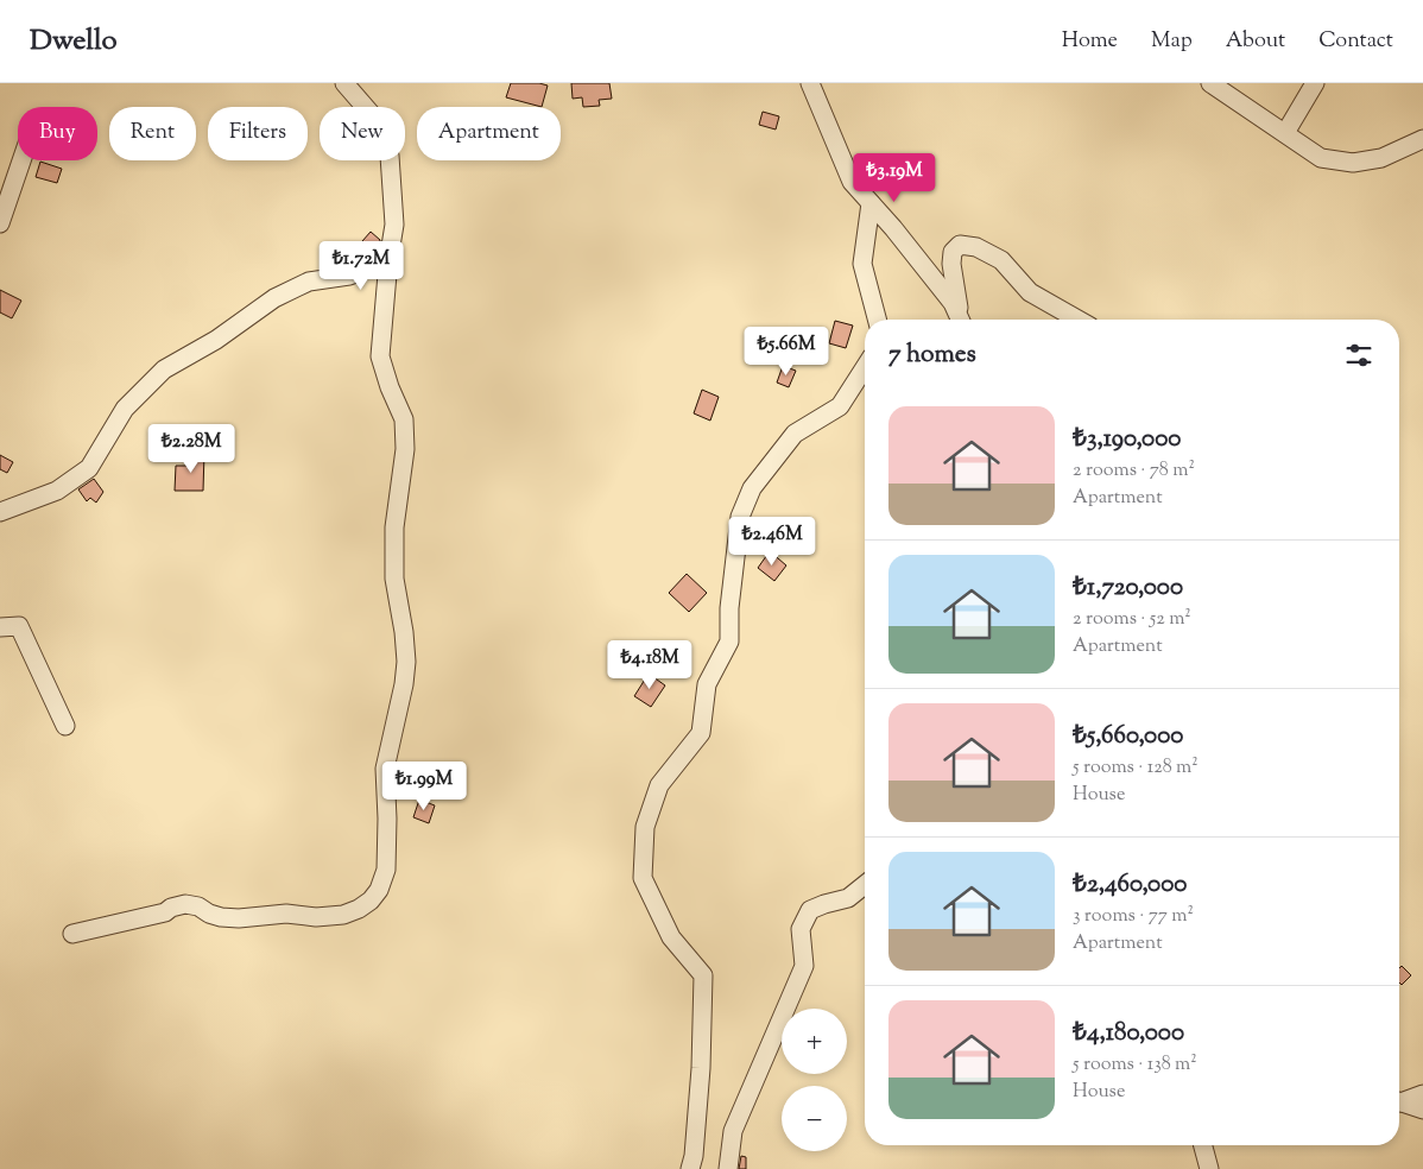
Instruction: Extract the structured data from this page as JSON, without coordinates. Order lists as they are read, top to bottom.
{
  "page": {
    "header": "Dwello",
    "nav": [
      "Home",
      "Map",
      "About",
      "Contact"
    ],
    "chip": [
      "Buy",
      "Rent",
      "Filters",
      "New",
      "Apartment"
    ],
    "price": [
      "₺3.19M",
      "₺1.72M",
      "₺5.66M",
      "₺2.28M",
      "₺2.46M",
      "₺4.18M",
      "₺1.99M"
    ],
    "heading": "7 homes",
    "list": [
      {
        "name": "₺3,190,000",
        "note": "2 rooms · 78 m² · Apartment"
      },
      {
        "name": "₺1,720,000",
        "note": "2 rooms · 52 m² · Apartment"
      },
      {
        "name": "₺5,660,000",
        "note": "5 rooms · 128 m² · House"
      },
      {
        "name": "₺2,460,000",
        "note": "3 rooms · 77 m² · Apartment"
      },
      {
        "name": "₺4,180,000",
        "note": "5 rooms · 138 m² · House"
      }
    ],
    "map_buttons": ["+", "−"]
  }
}
